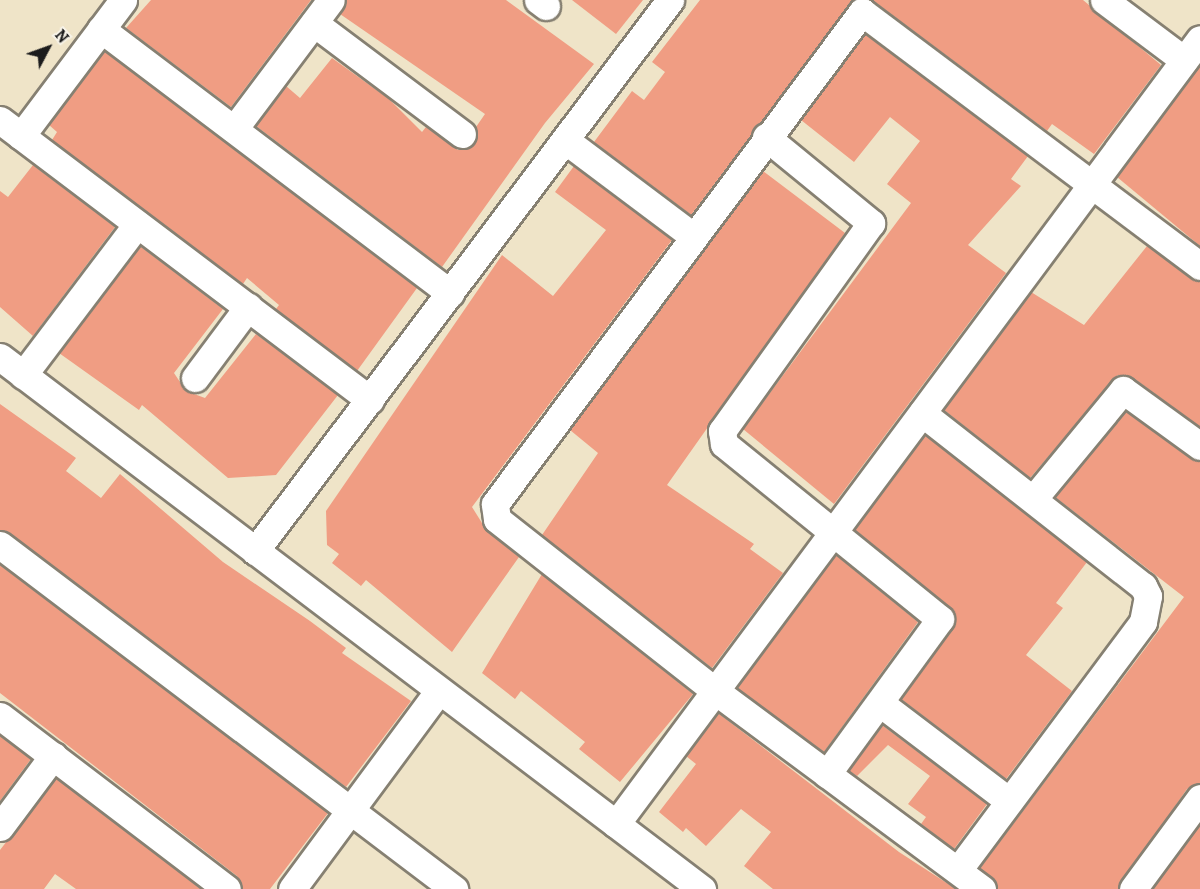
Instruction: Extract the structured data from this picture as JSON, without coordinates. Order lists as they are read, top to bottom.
{
  "north": "top right"
}
